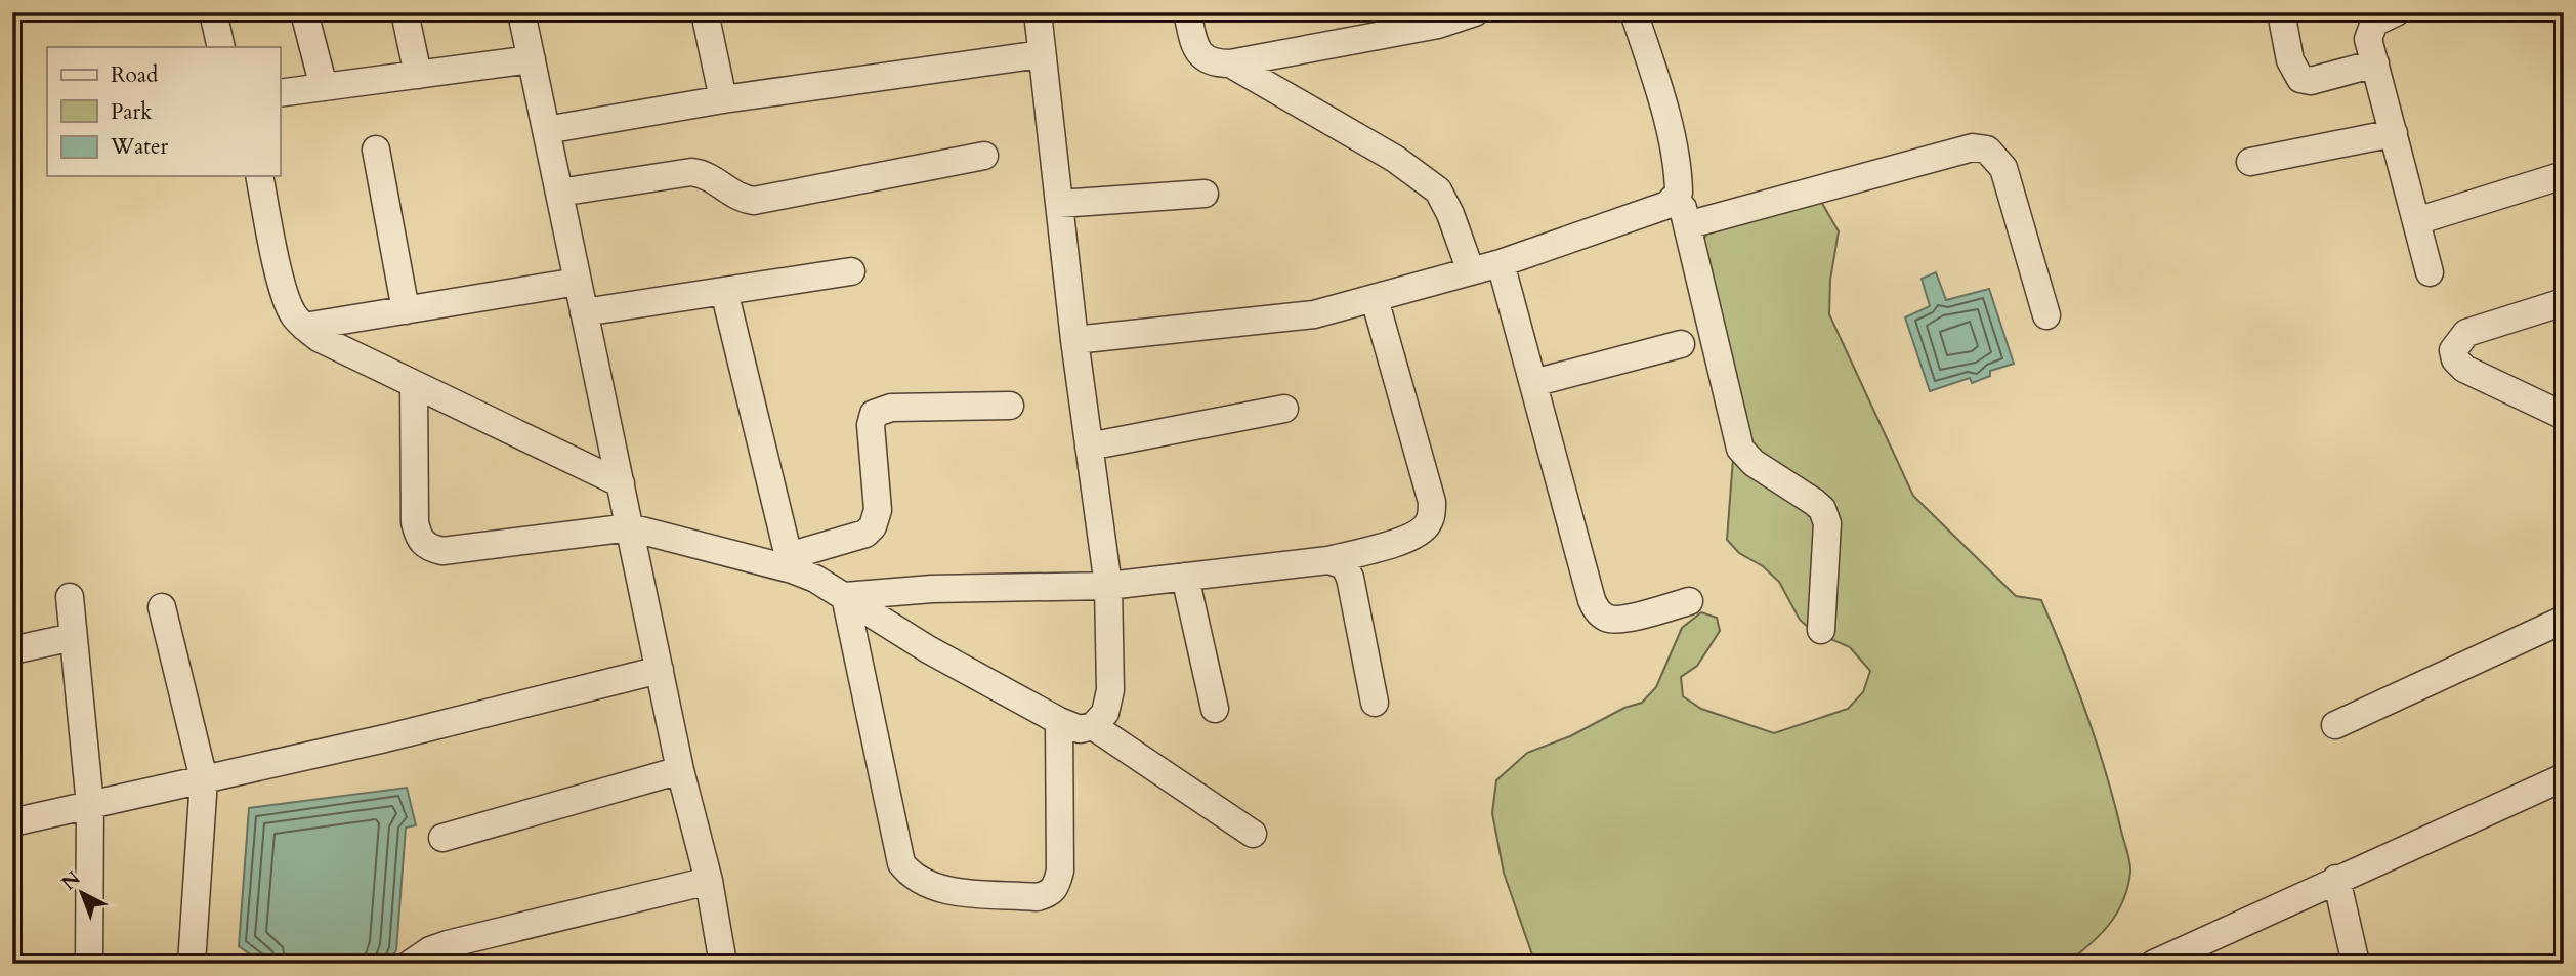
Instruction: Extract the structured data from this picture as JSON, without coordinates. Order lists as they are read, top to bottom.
{
  "legend": ["Road", "Park", "Water"],
  "north": "top left"
}
